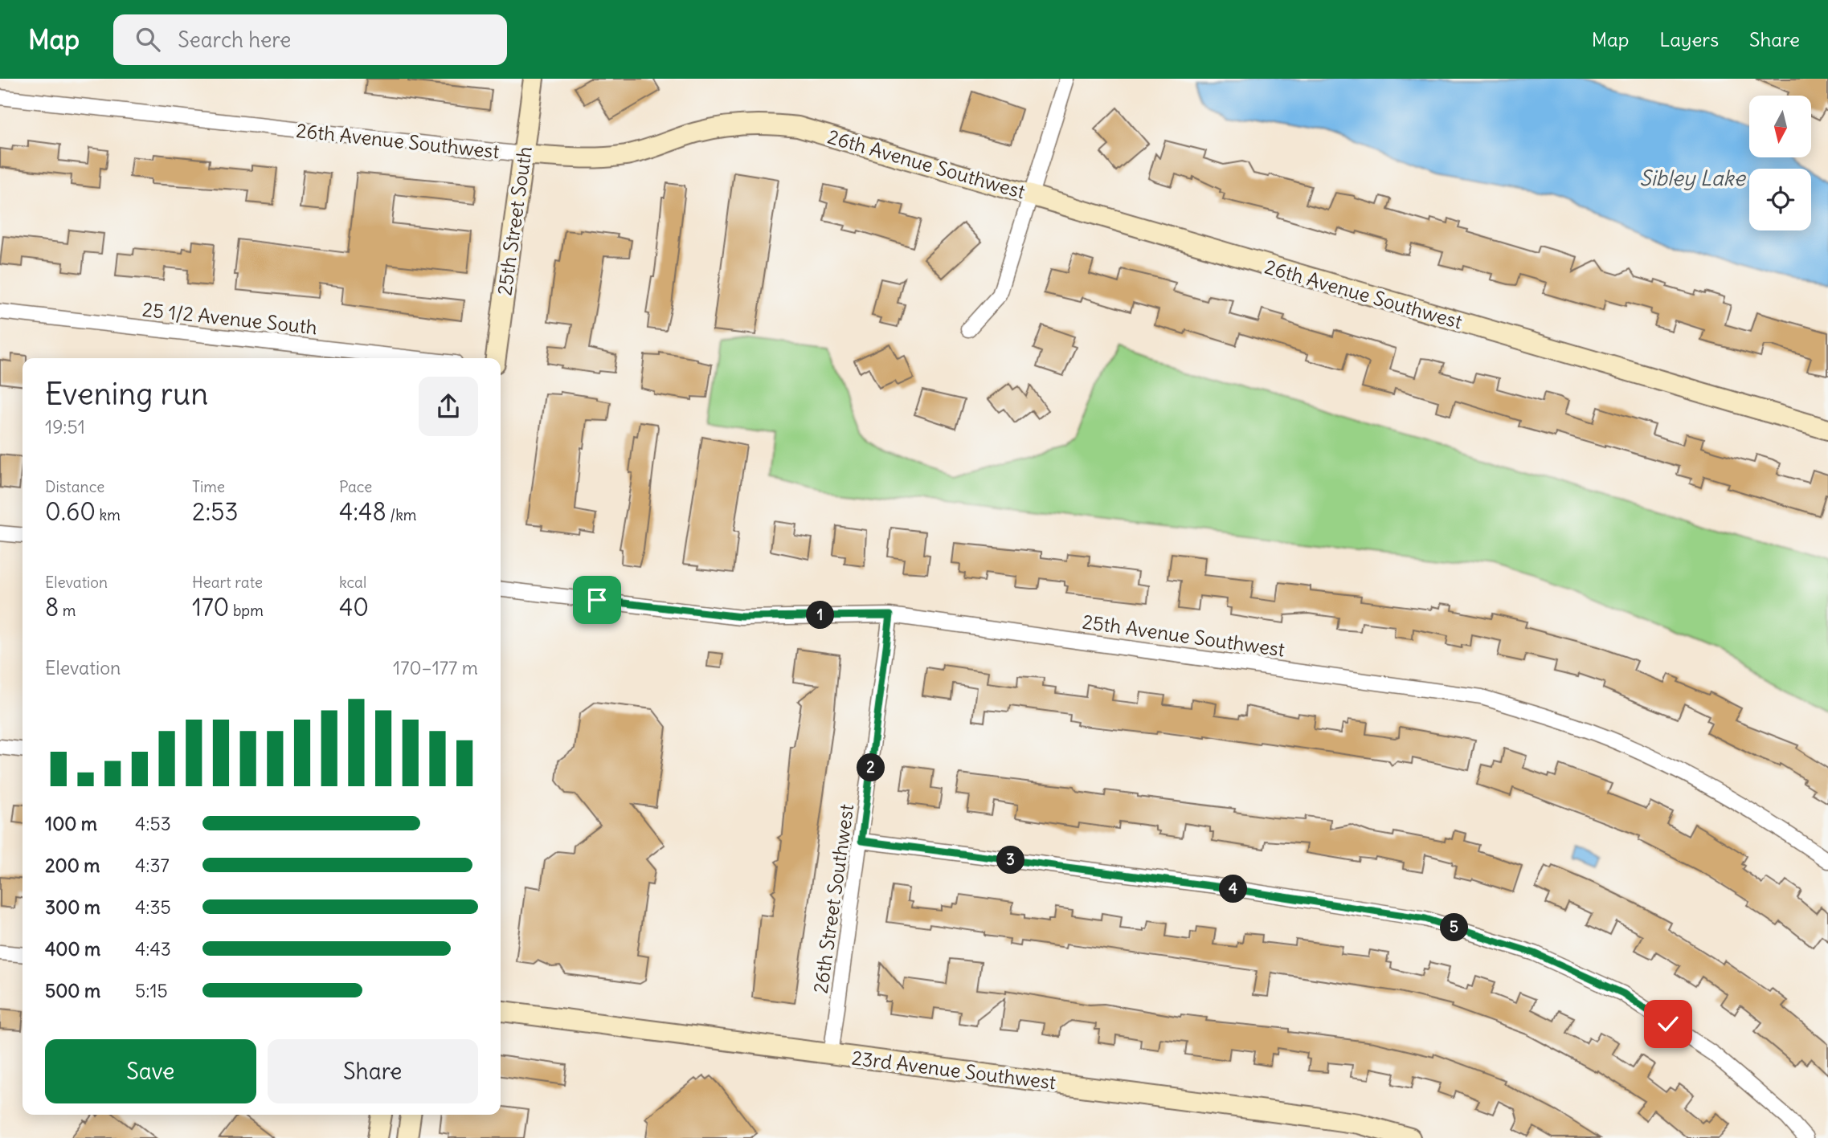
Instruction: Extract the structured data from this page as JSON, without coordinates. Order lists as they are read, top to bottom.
{
  "streets": {
    "street": [
      "26th Avenue Southwest",
      "25th Street South",
      "25 1/2 Avenue South",
      "25th Avenue Southwest",
      "26th Street Southwest",
      "23rd Avenue Southwest"
    ]
  },
  "crossings": [
    ["26th Avenue Southwest", "25th Street South"],
    ["25th Avenue Southwest", "26th Street Southwest"],
    ["26th Street Southwest", "23rd Avenue Southwest"]
  ],
  "water": ["Sibley Lake"],
  "north": "bottom",
  "page": {
    "header": "Map",
    "search": "Search here",
    "nav": ["Map", "Layers", "Share"],
    "heading": ["Evening run", "19:51"],
    "stats": [
      ["Distance", "0.60 km"],
      ["Time", "2:53"],
      ["Pace", "4:48 /km"],
      ["Elevation", "8 m"],
      ["Heart rate", "170 bpm"],
      ["kcal", "40"]
    ],
    "pins": [
      "1",
      "2",
      "3",
      "4",
      "5"
    ],
    "chart": ["Elevation", "170–177 m"],
    "list": [
      {
        "name": "100 m",
        "note": "4:53"
      },
      {
        "name": "200 m",
        "note": "4:37"
      },
      {
        "name": "300 m",
        "note": "4:35"
      },
      {
        "name": "400 m",
        "note": "4:43"
      },
      {
        "name": "500 m",
        "note": "5:15"
      }
    ],
    "buttons": ["Save", "Share"]
  }
}
